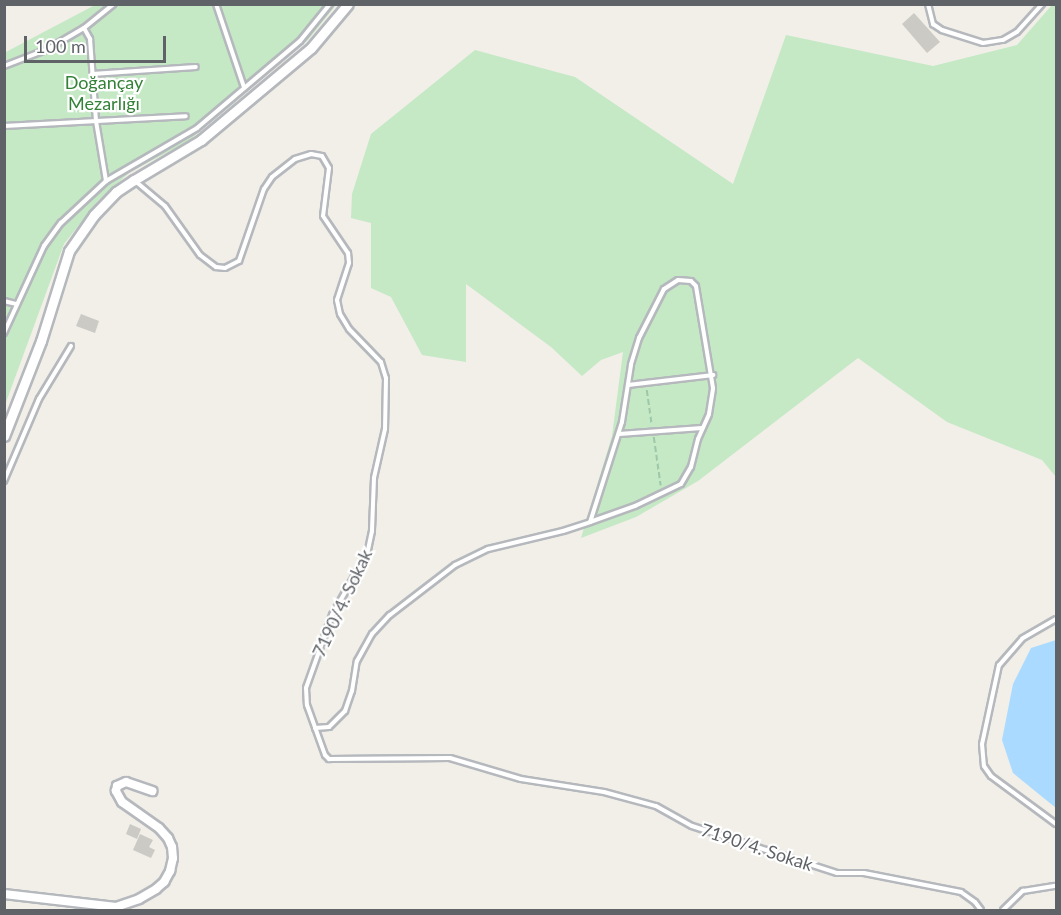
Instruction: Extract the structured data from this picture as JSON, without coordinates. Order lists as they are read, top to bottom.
{
  "streets": {
    "lane": ["7190/4. Sokak"]
  },
  "parks": ["Doğançay Mezarlığı"],
  "scale_bar": "100 m"
}
